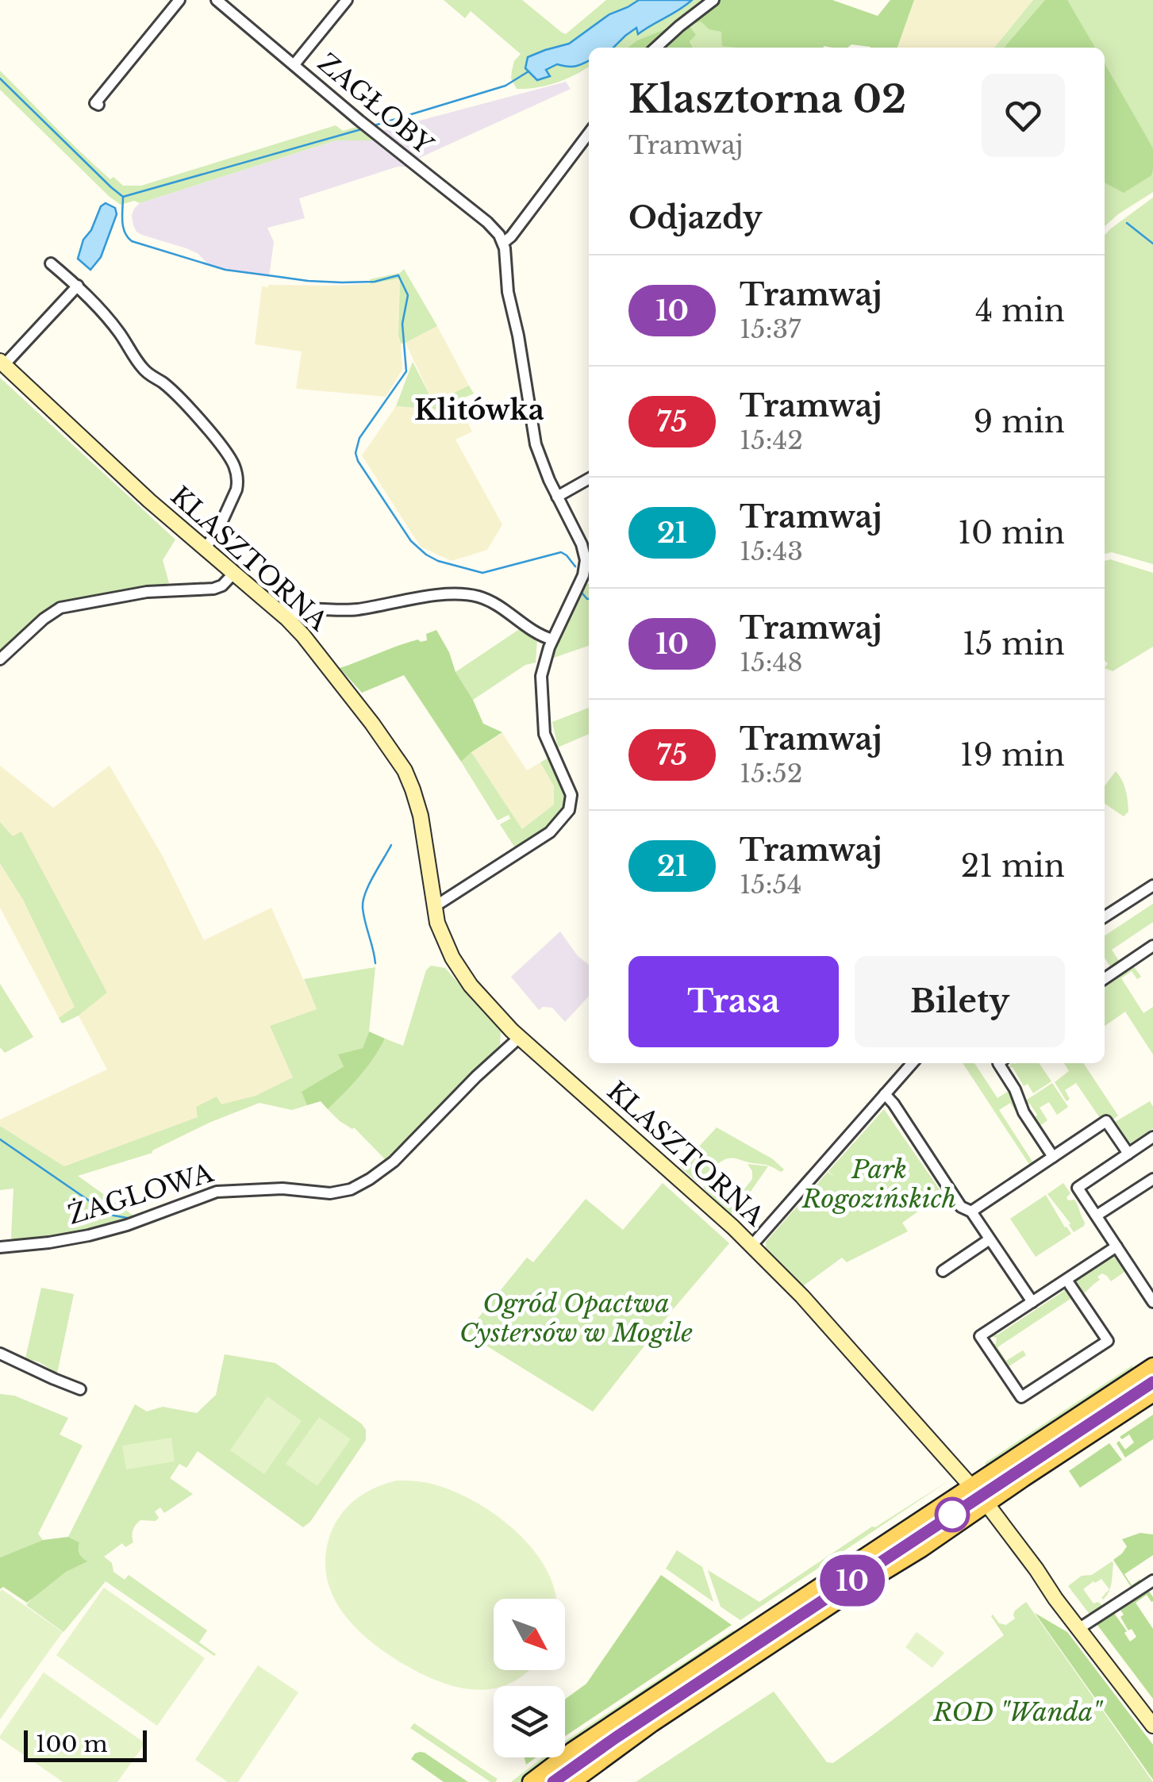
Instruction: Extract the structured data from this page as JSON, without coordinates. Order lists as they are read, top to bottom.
{
  "streets": {
    "street": ["ZAGŁOBY", "KLASZTORNA", "ŻAGLOWA"]
  },
  "crossings": [
    ["KLASZTORNA", "ŻAGLOWA"]
  ],
  "districts": ["Klitówka"],
  "parks": ["Park Rogozińskich", "Ogród Opactwa Cystersów w Mogile", "ROD \"Wanda\""],
  "lines": ["tram line 10"],
  "scale_bar": "100 m",
  "north": "bottom right",
  "page": {
    "on_map": "10",
    "heading": [
      ["Klasztorna 02", "Tramwaj"],
      "Odjazdy"
    ],
    "list": [
      {
        "mark": "10",
        "name": "Tramwaj",
        "note": "15:37",
        "value": "4 min"
      },
      {
        "mark": "75",
        "name": "Tramwaj",
        "note": "15:42",
        "value": "9 min"
      },
      {
        "mark": "21",
        "name": "Tramwaj",
        "note": "15:43",
        "value": "10 min"
      },
      {
        "mark": "10",
        "name": "Tramwaj",
        "note": "15:48",
        "value": "15 min"
      },
      {
        "mark": "75",
        "name": "Tramwaj",
        "note": "15:52",
        "value": "19 min"
      },
      {
        "mark": "21",
        "name": "Tramwaj",
        "note": "15:54",
        "value": "21 min"
      }
    ],
    "buttons": ["Trasa", "Bilety"],
    "scale": "100 m"
  }
}
